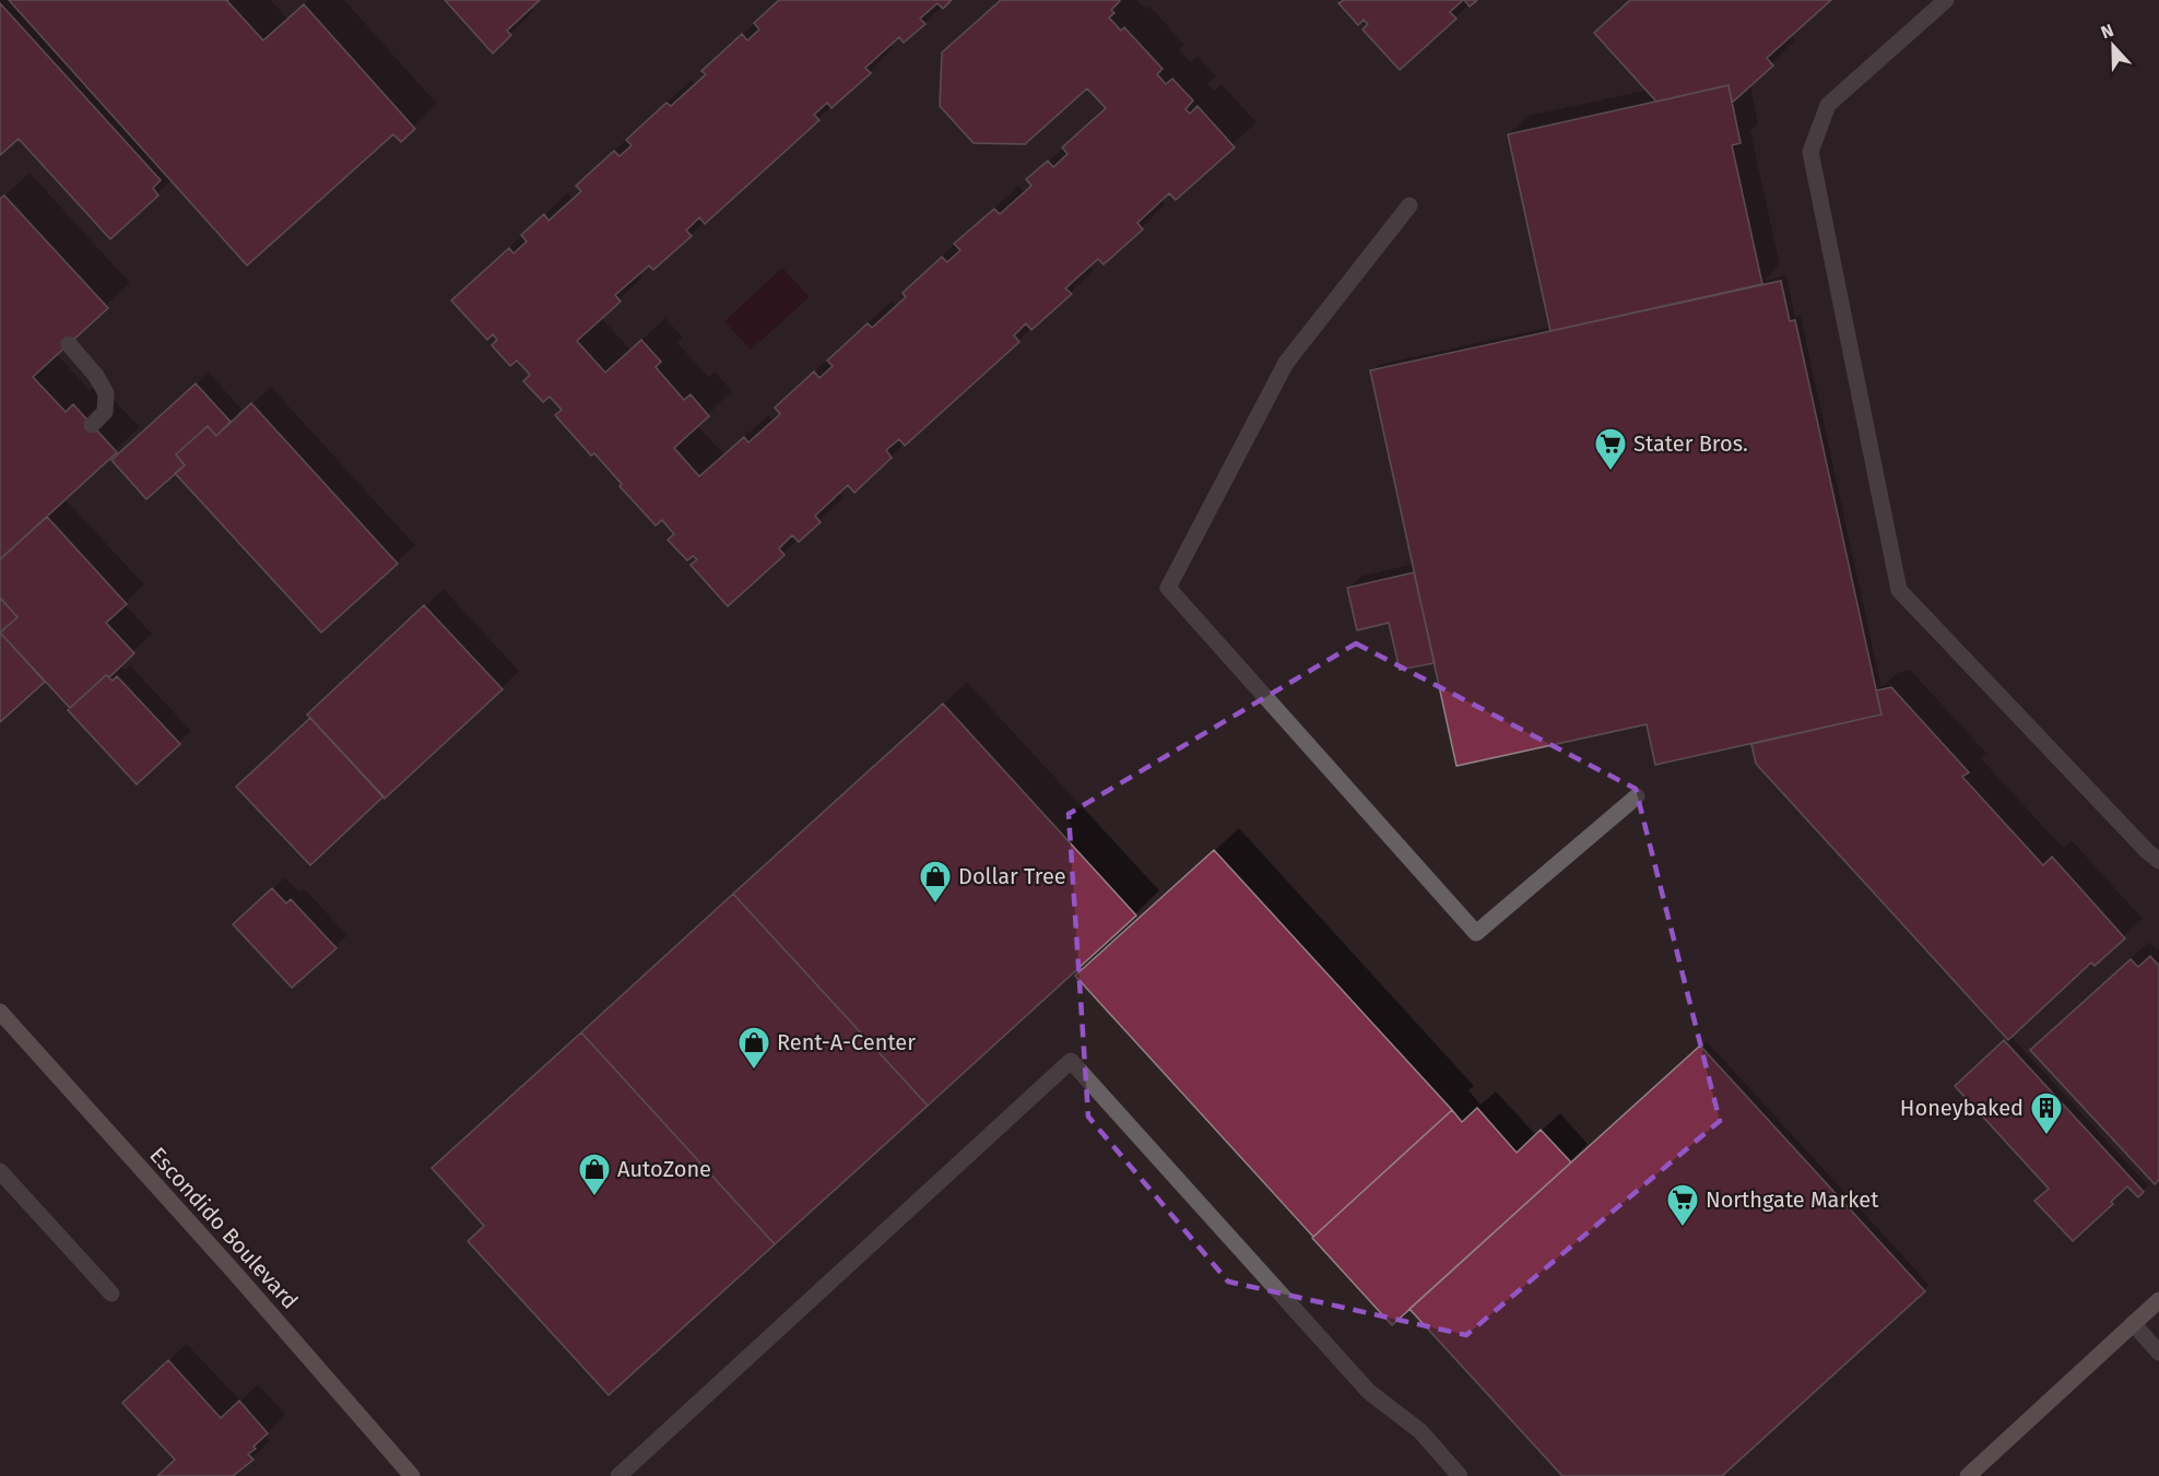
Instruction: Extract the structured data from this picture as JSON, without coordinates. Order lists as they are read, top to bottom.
{
  "streets": {
    "main road": ["Escondido Boulevard"]
  },
  "places": {
    "supermarket": ["Stater Bros.", "Northgate Market"],
    "shop": ["Dollar Tree", "Rent-A-Center", "AutoZone"],
    "building": ["Honeybaked"]
  },
  "north": "top"
}
